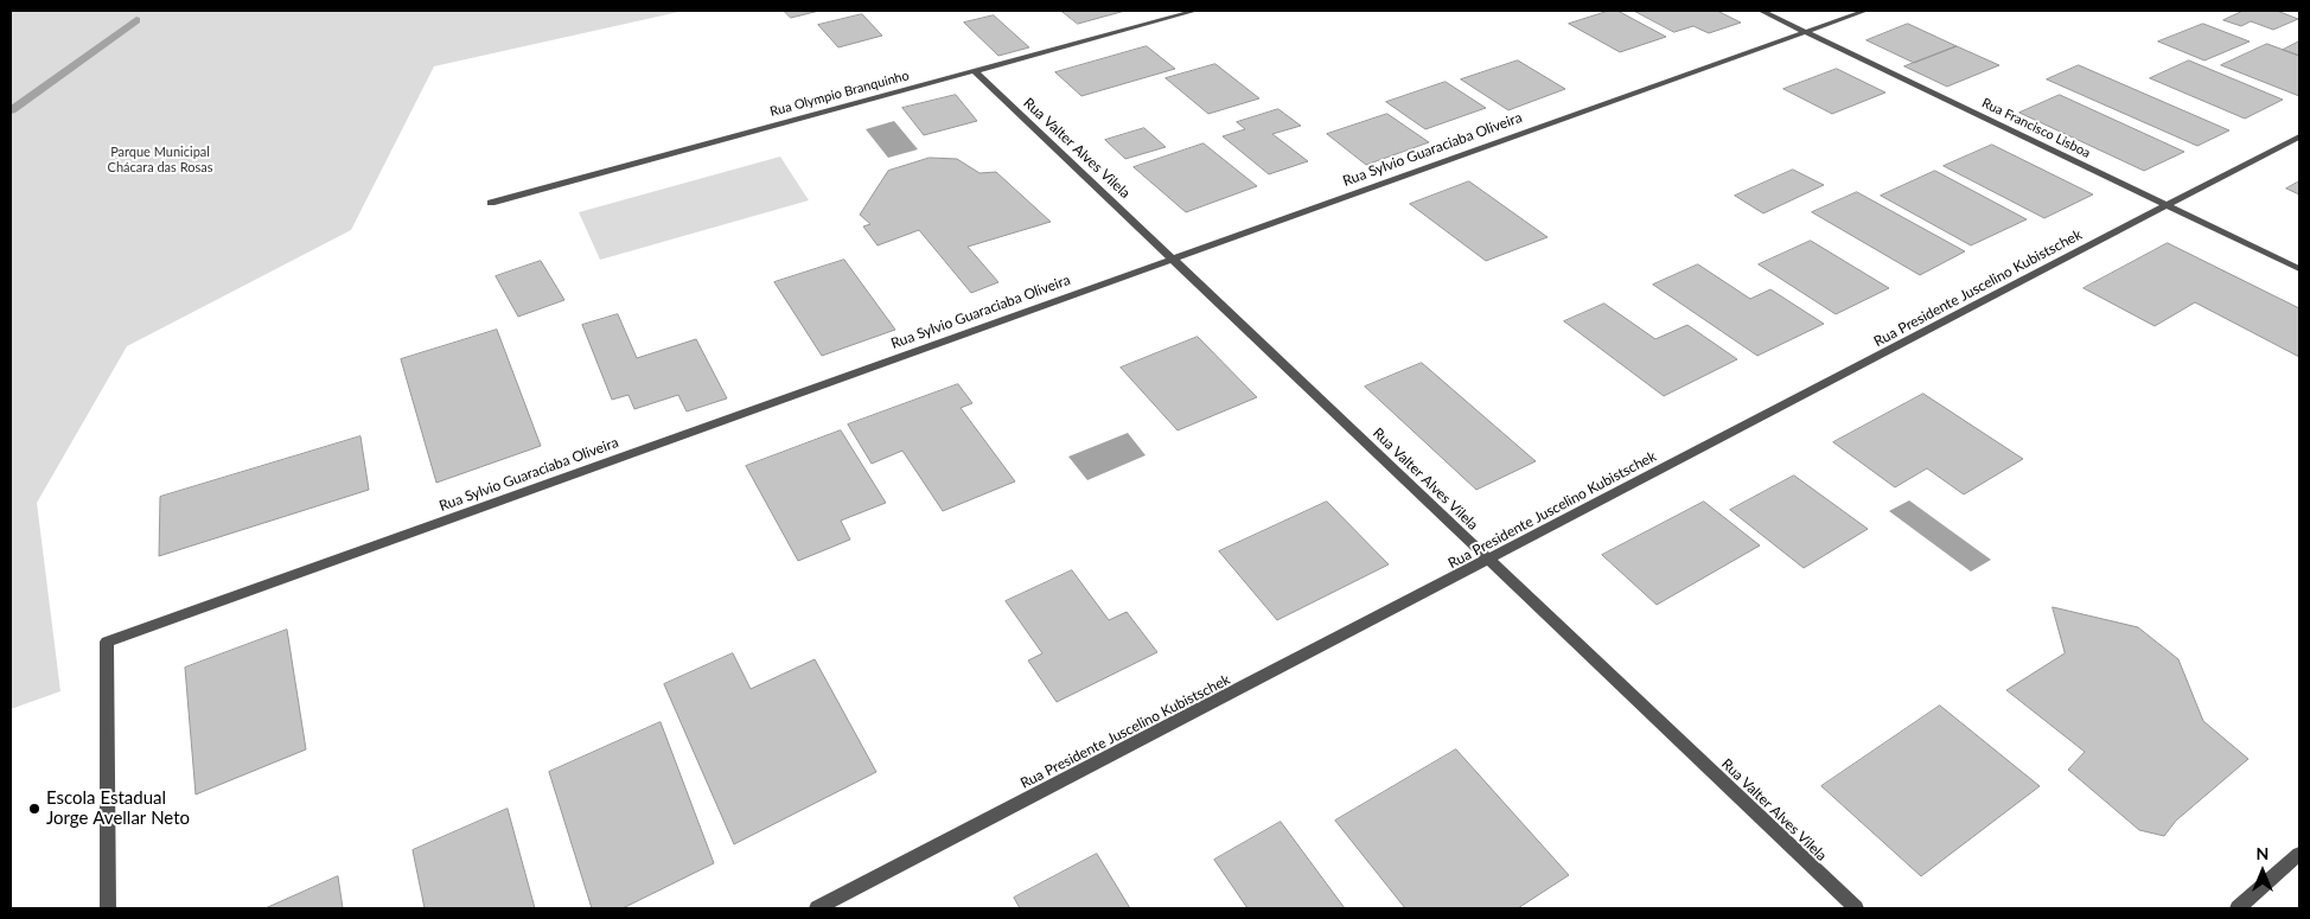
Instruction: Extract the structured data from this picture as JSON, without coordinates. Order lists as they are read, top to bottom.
{
  "streets": {
    "street": [
      "Rua Olympio Branquinho",
      "Rua Francisco Lisboa",
      "Rua Valter Alves Vilela",
      "Rua Sylvio Guaraciaba Oliveira",
      "Rua Presidente Juscelino Kubistschek"
    ]
  },
  "crossings": [
    ["Rua Olympio Branquinho", "Rua Valter Alves Vilela"],
    ["Rua Francisco Lisboa", "Rua Sylvio Guaraciaba Oliveira"],
    ["Rua Francisco Lisboa", "Rua Presidente Juscelino Kubistschek"],
    ["Rua Valter Alves Vilela", "Rua Sylvio Guaraciaba Oliveira"],
    ["Rua Valter Alves Vilela", "Rua Presidente Juscelino Kubistschek"]
  ],
  "parks": ["Parque Municipal Chácara das Rosas"],
  "places": ["Escola Estadual Jorge Avellar Neto"],
  "north": "top"
}
